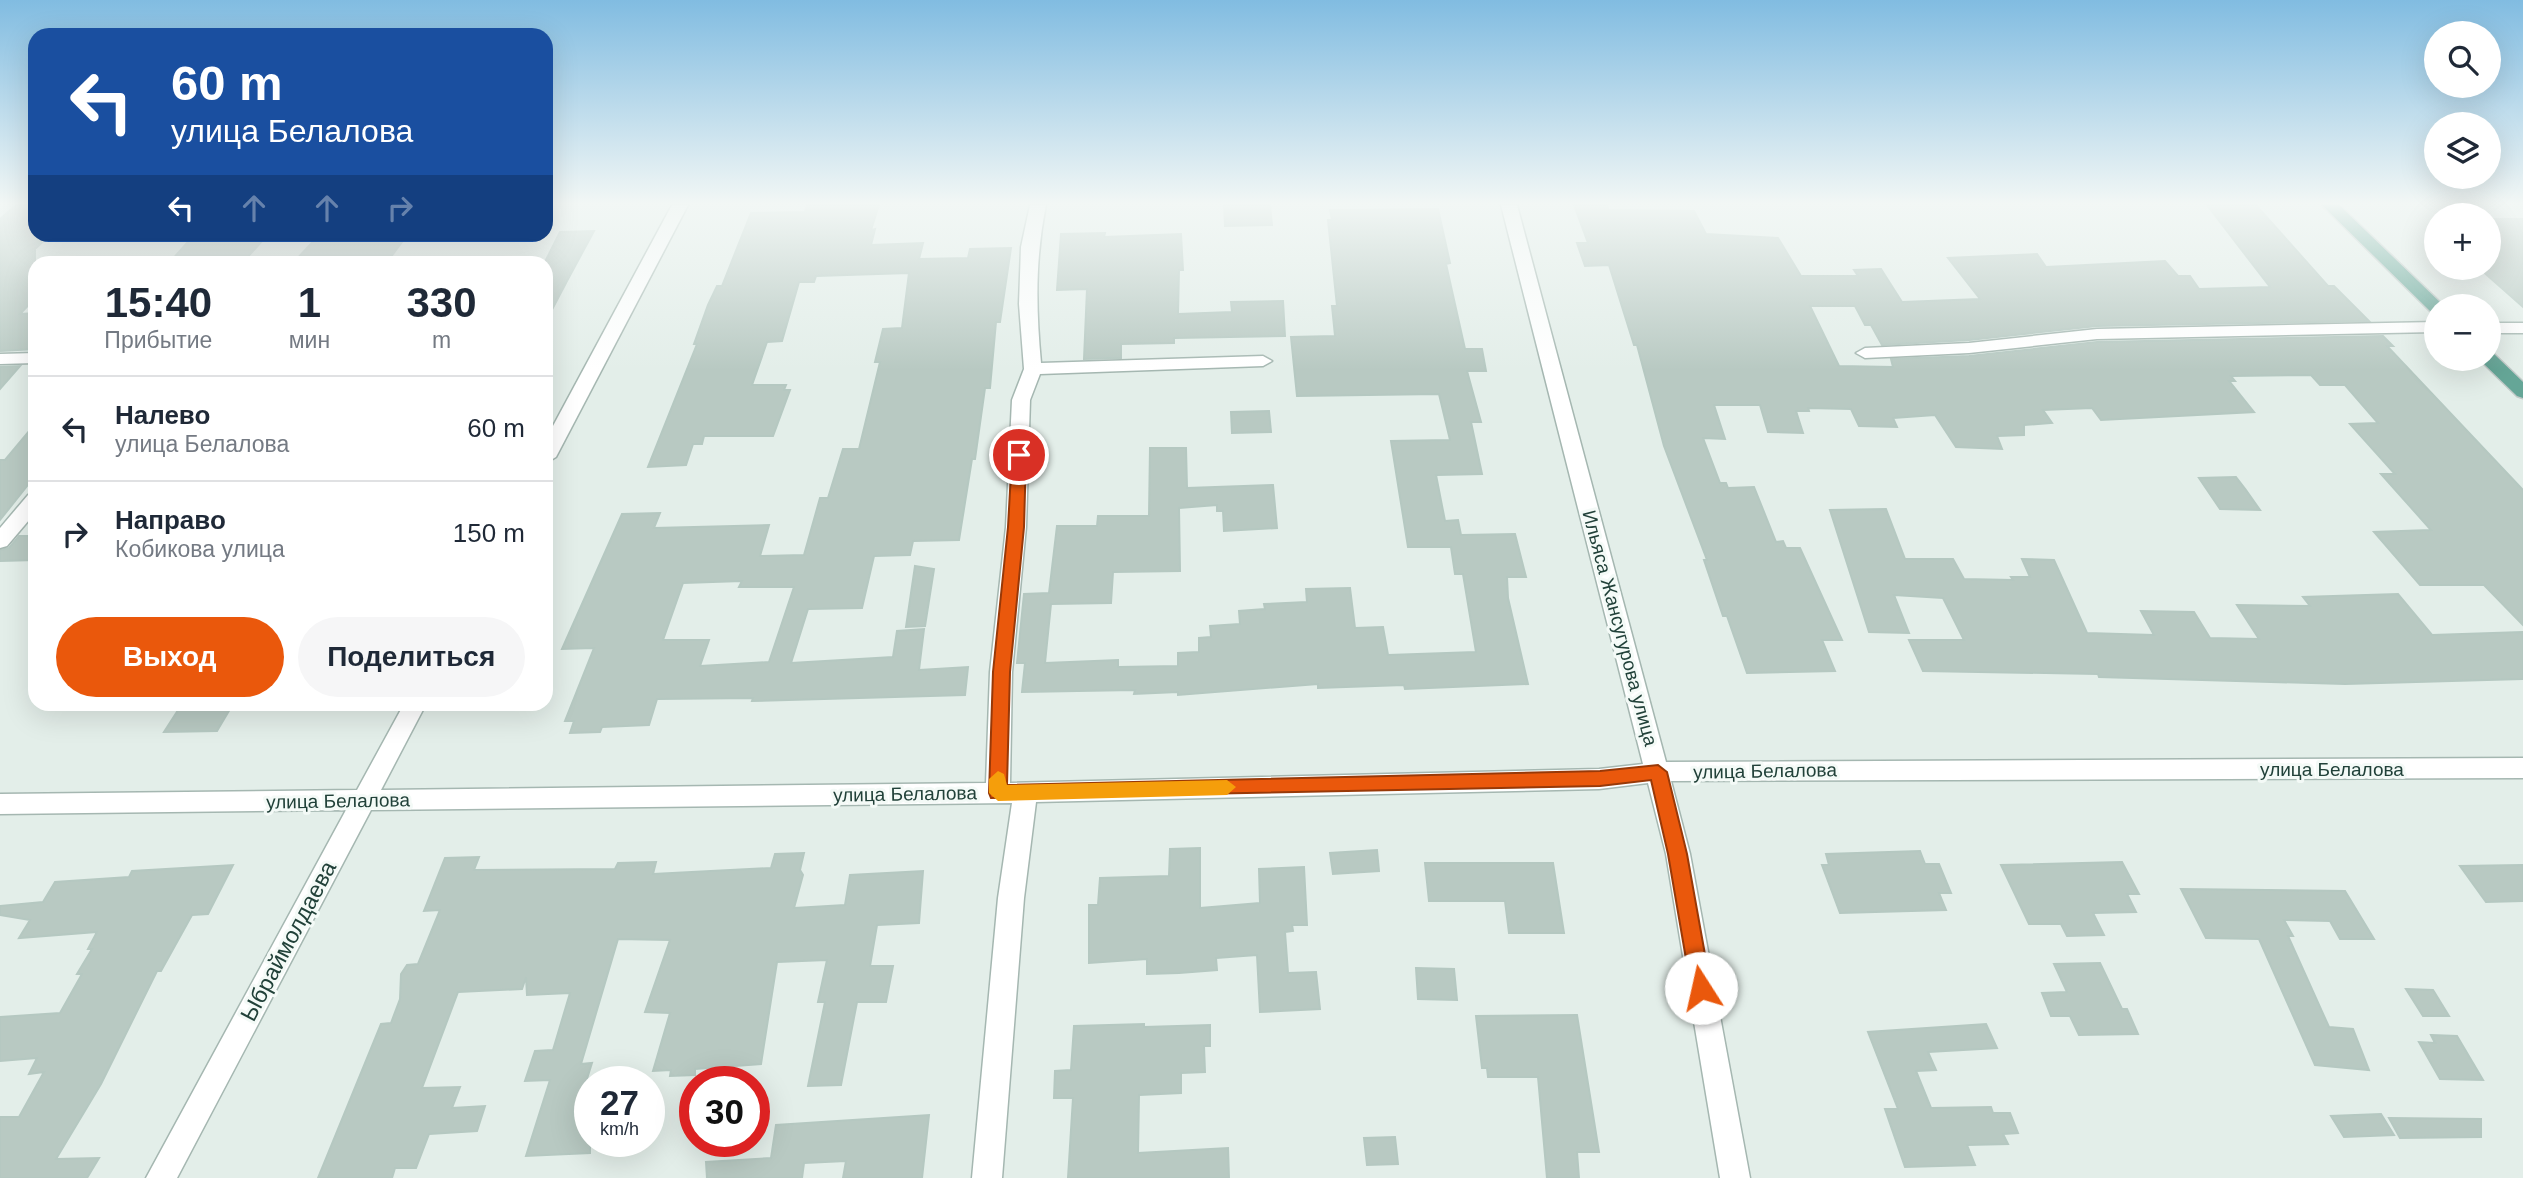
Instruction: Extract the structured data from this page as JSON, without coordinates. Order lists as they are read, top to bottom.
{
  "streets": {
    "street": ["Ильяса Жансугурова улица", "улица Белалова", "Ыбраймолдаева"]
  },
  "crossings": [
    ["Ильяса Жансугурова улица", "улица Белалова"],
    ["улица Белалова", "Ыбраймолдаева"]
  ],
  "page": {
    "map_buttons": ["+", "−"],
    "turn": ["60 m", "улица Белалова"],
    "eta": [
      "15:40",
      "Прибытие",
      "1",
      "мин",
      "330",
      "m"
    ],
    "list": [
      {
        "name": "Налево",
        "note": "улица Белалова",
        "value": "60 m"
      },
      {
        "name": "Направо",
        "note": "Кобикова улица",
        "value": "150 m"
      }
    ],
    "buttons": ["Выход", "Поделиться"],
    "speed": "27 km/h",
    "limit": "30"
  }
}
